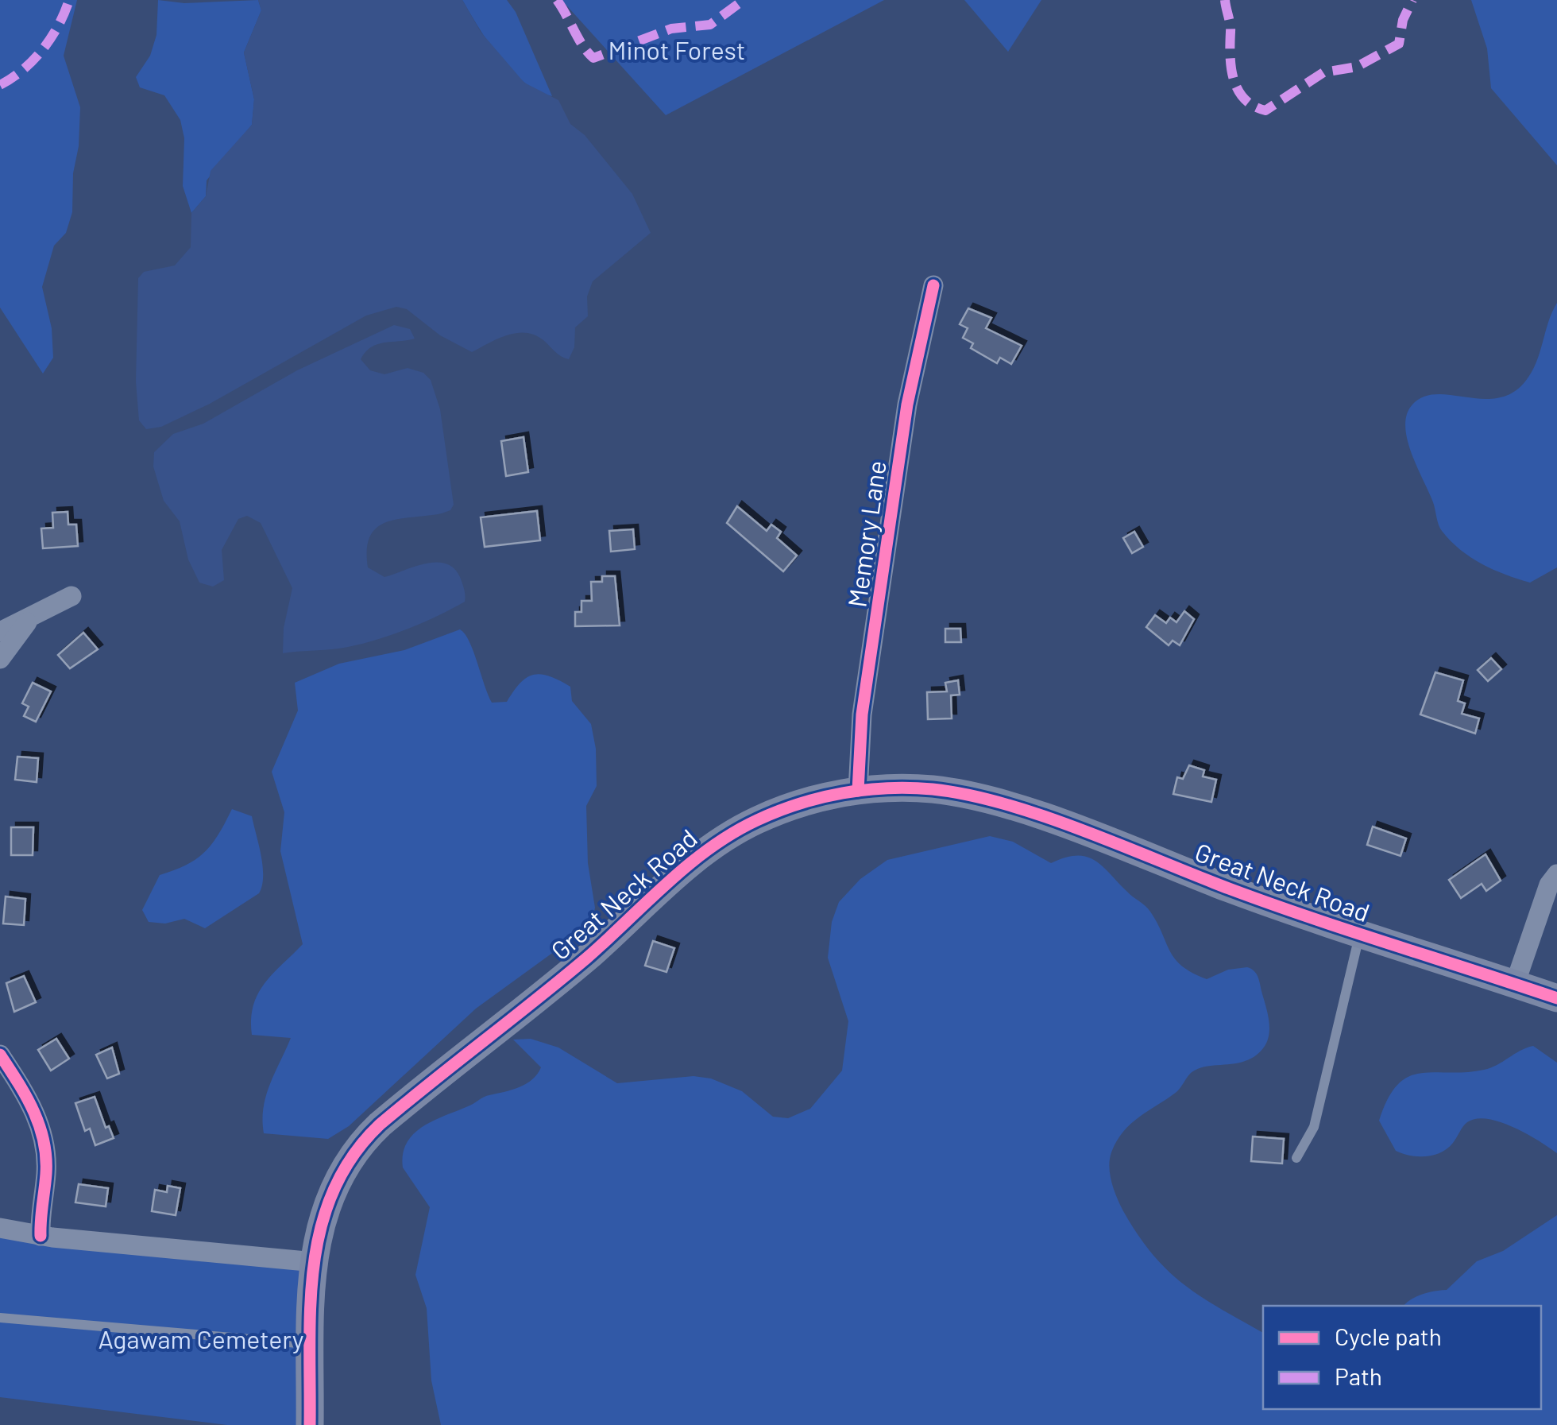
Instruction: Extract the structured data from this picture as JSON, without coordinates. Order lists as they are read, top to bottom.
{
  "streets": {
    "street": ["Memory Lane", "Great Neck Road"]
  },
  "crossings": [
    ["Memory Lane", "Great Neck Road"]
  ],
  "parks": ["Minot Forest", "Agawam Cemetery"],
  "legend": ["Cycle path", "Path"]
}
